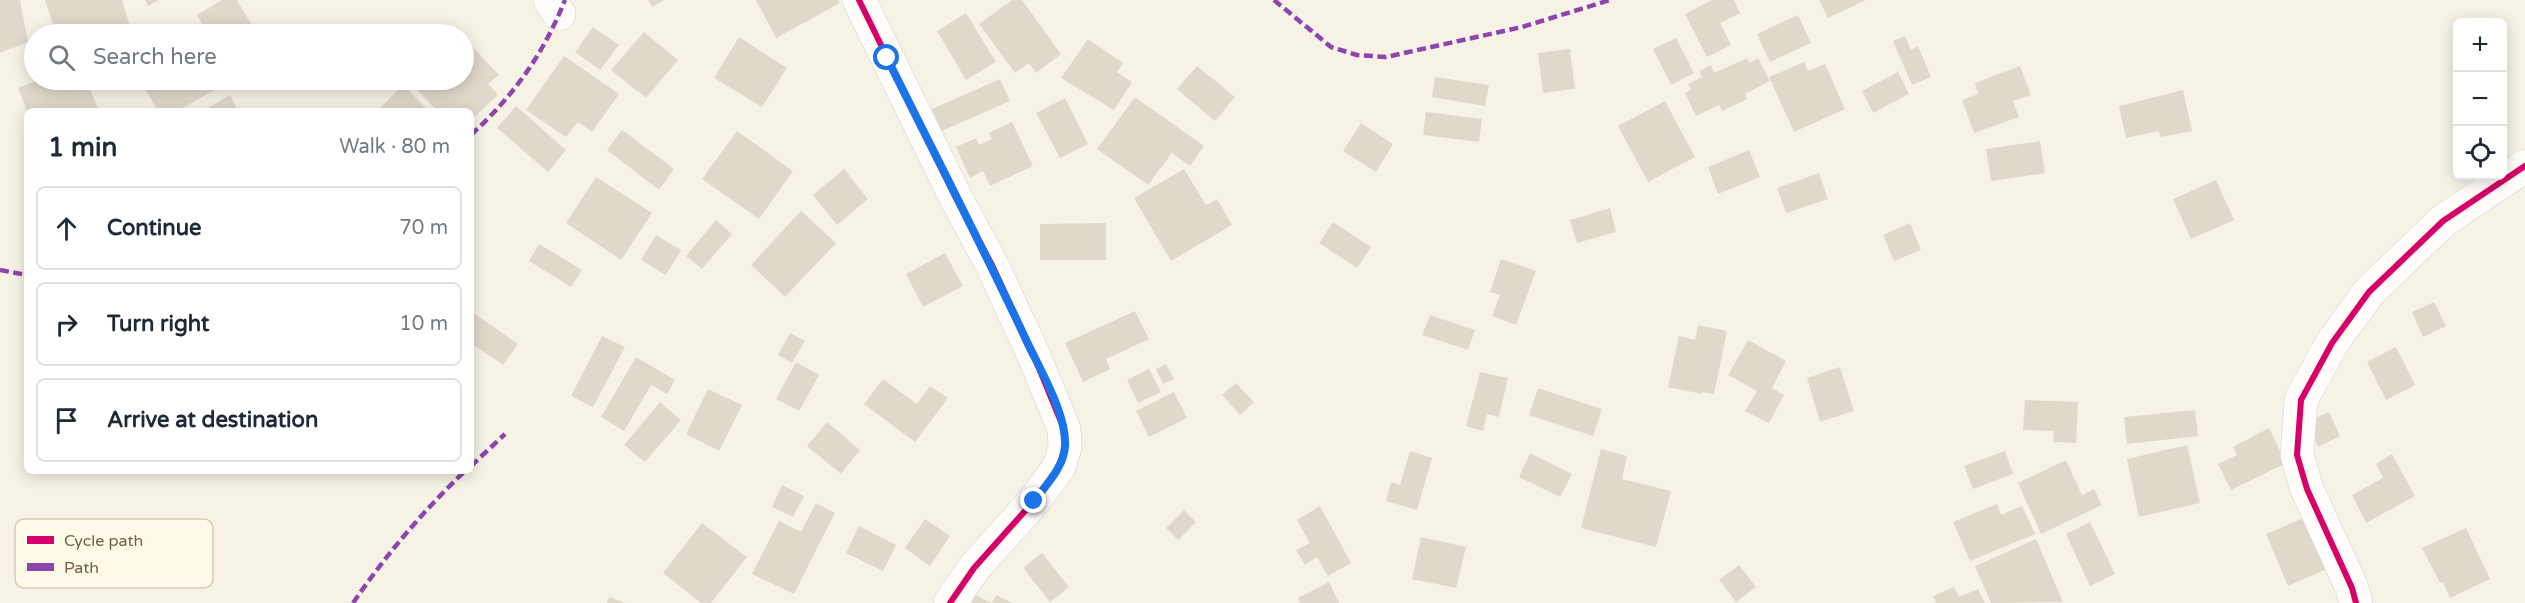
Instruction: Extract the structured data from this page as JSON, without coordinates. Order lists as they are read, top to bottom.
{
  "legend": ["Cycle path", "Path"],
  "page": {
    "map_buttons": ["+", "−"],
    "search": "Search here",
    "heading": ["1 min", "Walk · 80 m"],
    "list": [
      ["Continue", "70 m"],
      ["Turn right", "10 m"],
      "Arrive at destination"
    ]
  }
}
